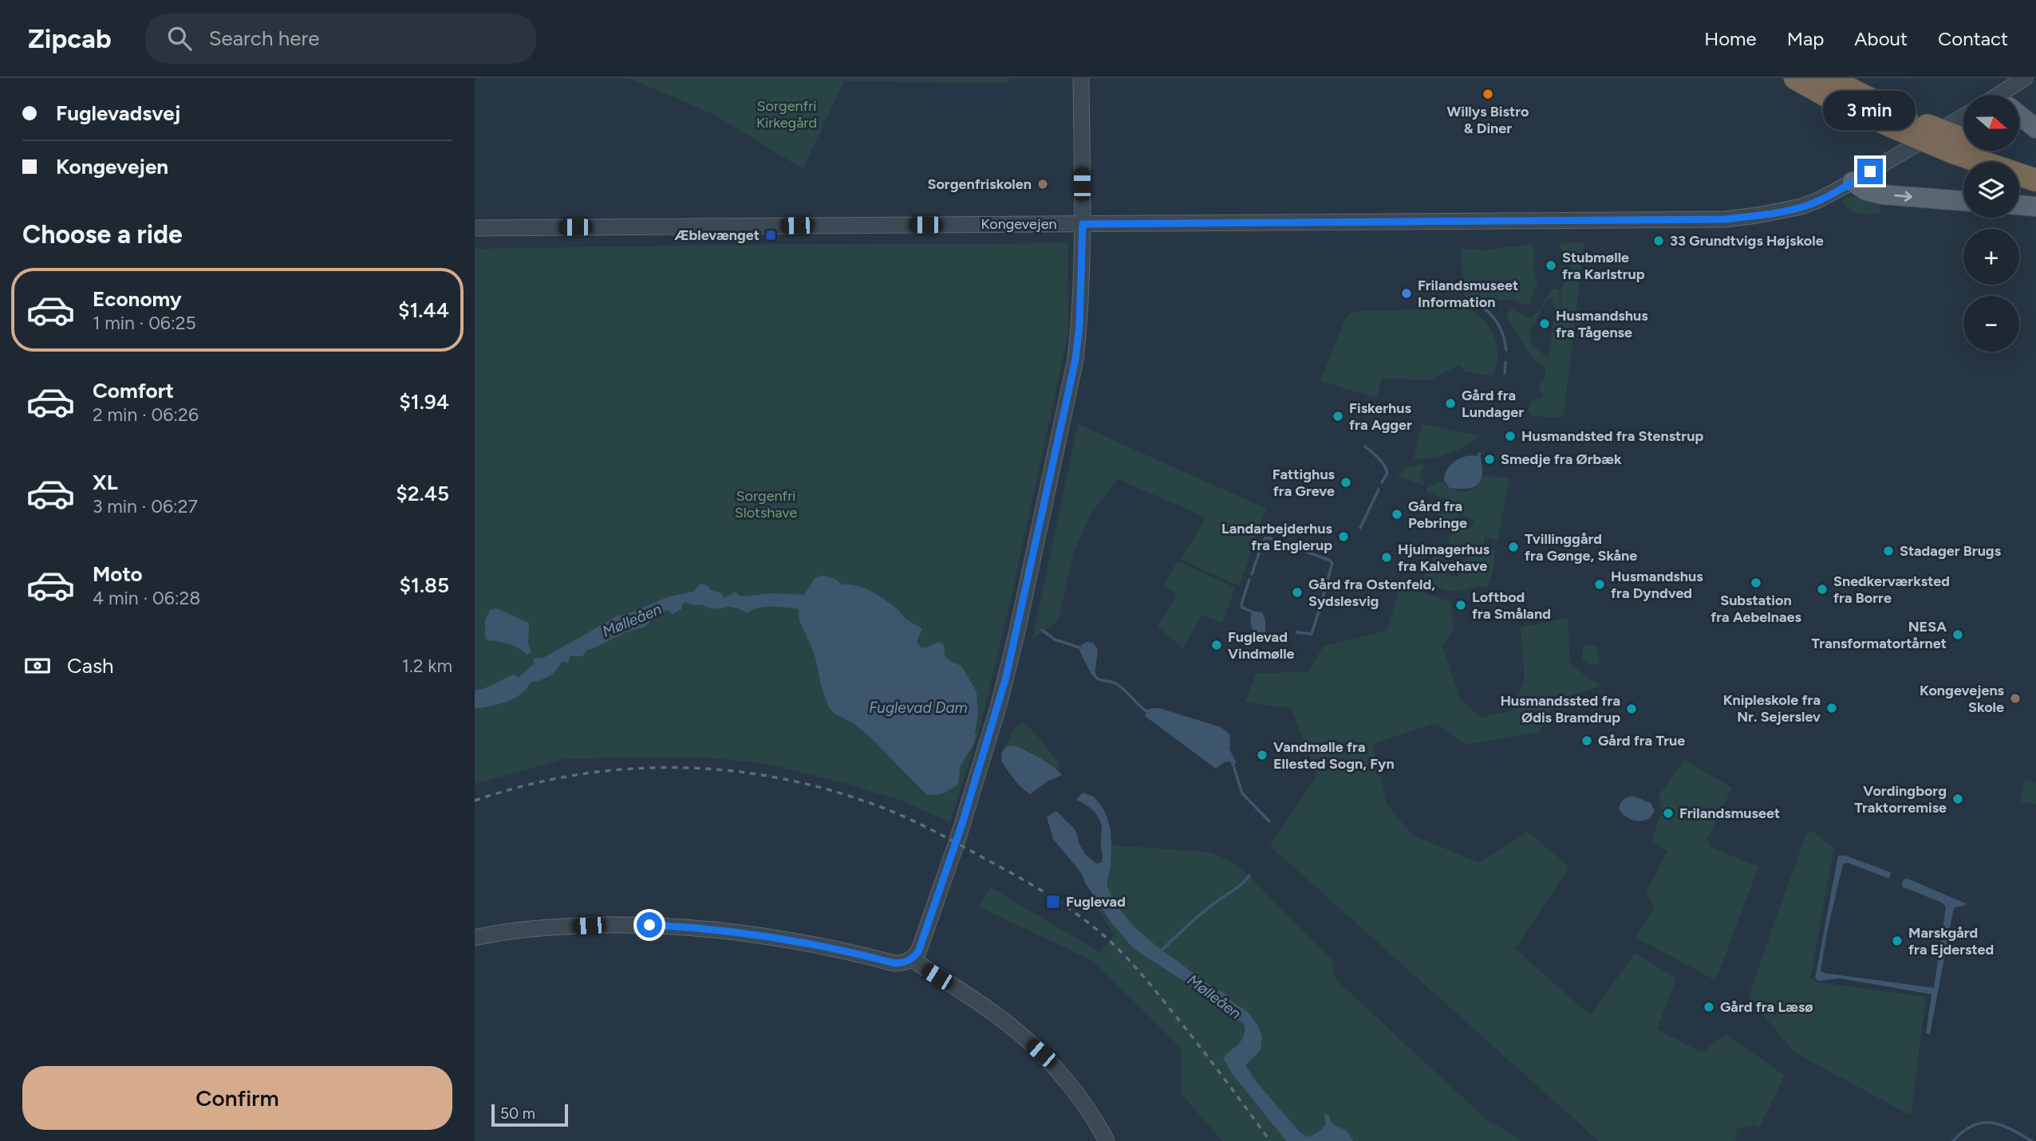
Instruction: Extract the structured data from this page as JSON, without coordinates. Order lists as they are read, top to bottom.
{
  "streets": {
    "street": ["Kongevejen"]
  },
  "water": ["Mølleåen", "Fuglevad Dam"],
  "parks": ["Sorgenfri Kirkegård", "Sorgenfri Slotshave"],
  "places": {
    "other": [
      "Willys Bistro & Diner",
      "Sorgenfriskolen",
      "33 Grundtvigs Højskole",
      "Stubmølle fra Karlstrup",
      "Frilandsmuseet Information",
      "Husmandshus fra Tågense",
      "Gård fra Lundager",
      "Fiskerhus fra Agger",
      "Husmandsted fra Stenstrup",
      "Smedje fra Ørbæk",
      "Fattighus fra Greve",
      "Gård fra Pebringe",
      "Landarbejderhus fra Englerup",
      "Tvillinggård fra Gønge, Skåne",
      "Stadager Brugs",
      "Hjulmagerhus fra Kalvehave",
      "Substation fra Aebelnaes",
      "Husmandshus fra Dyndved",
      "Snedkerværksted fra Borre",
      "Gård fra Ostenfeld, Sydslesvig",
      "Loftbod fra Småland",
      "NESA Transformatortårnet",
      "Fuglevad Vindmølle",
      "Kongevejens Skole",
      "Knipleskole fra Nr. Sejerslev",
      "Husmandssted fra Ødis Bramdrup",
      "Gård fra True",
      "Vandmølle fra Ellested Sogn, Fyn",
      "Vordingborg Traktorremise",
      "Frilandsmuseet",
      "Marskgård fra Ejdersted",
      "Gård fra Læsø"
    ],
    "transit": ["Æblevænget", "Fuglevad"]
  },
  "scale_bar": "50 m",
  "north": "right",
  "page": {
    "header": "Zipcab",
    "search": "Search here",
    "nav": [
      "Home",
      "Map",
      "About",
      "Contact"
    ],
    "banner": ["Fuglevadsvej", "Kongevejen"],
    "bubble": "3 min",
    "map_buttons": ["+", "−"],
    "heading": "Choose a ride",
    "list": [
      {
        "name": "Economy",
        "note": "1 min · 06:25",
        "value": "$1.44"
      },
      {
        "name": "Comfort",
        "note": "2 min · 06:26",
        "value": "$1.94"
      },
      {
        "name": "XL",
        "note": "3 min · 06:27",
        "value": "$2.45"
      },
      {
        "name": "Moto",
        "note": "4 min · 06:28",
        "value": "$1.85"
      }
    ],
    "pay": ["Cash", "1.2 km"],
    "buttons": "Confirm",
    "scale": "50 m"
  }
}
